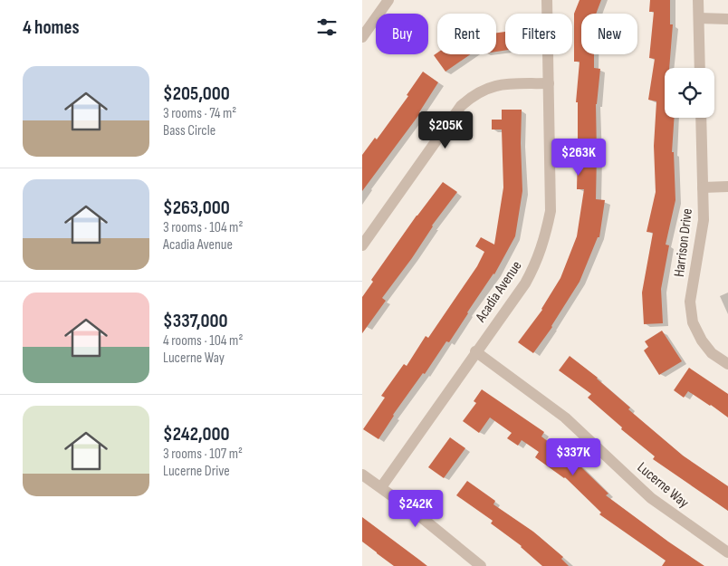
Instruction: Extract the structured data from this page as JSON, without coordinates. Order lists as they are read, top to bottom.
{
  "streets": {
    "street": ["Harrison Drive", "Acadia Avenue", "Lucerne Way"]
  },
  "crossings": [
    ["Acadia Avenue", "Lucerne Way"]
  ],
  "page": {
    "heading": "4 homes",
    "chip": [
      "Buy",
      "Rent",
      "Filters",
      "New"
    ],
    "list": [
      {
        "name": "$205,000",
        "note": "3 rooms · 74 m² · Bass Circle"
      },
      {
        "name": "$263,000",
        "note": "3 rooms · 104 m² · Acadia Avenue"
      },
      {
        "name": "$337,000",
        "note": "4 rooms · 104 m² · Lucerne Way"
      },
      {
        "name": "$242,000",
        "note": "3 rooms · 107 m² · Lucerne Drive"
      }
    ],
    "price": [
      "$205K",
      "$263K",
      "$337K",
      "$242K"
    ]
  }
}
